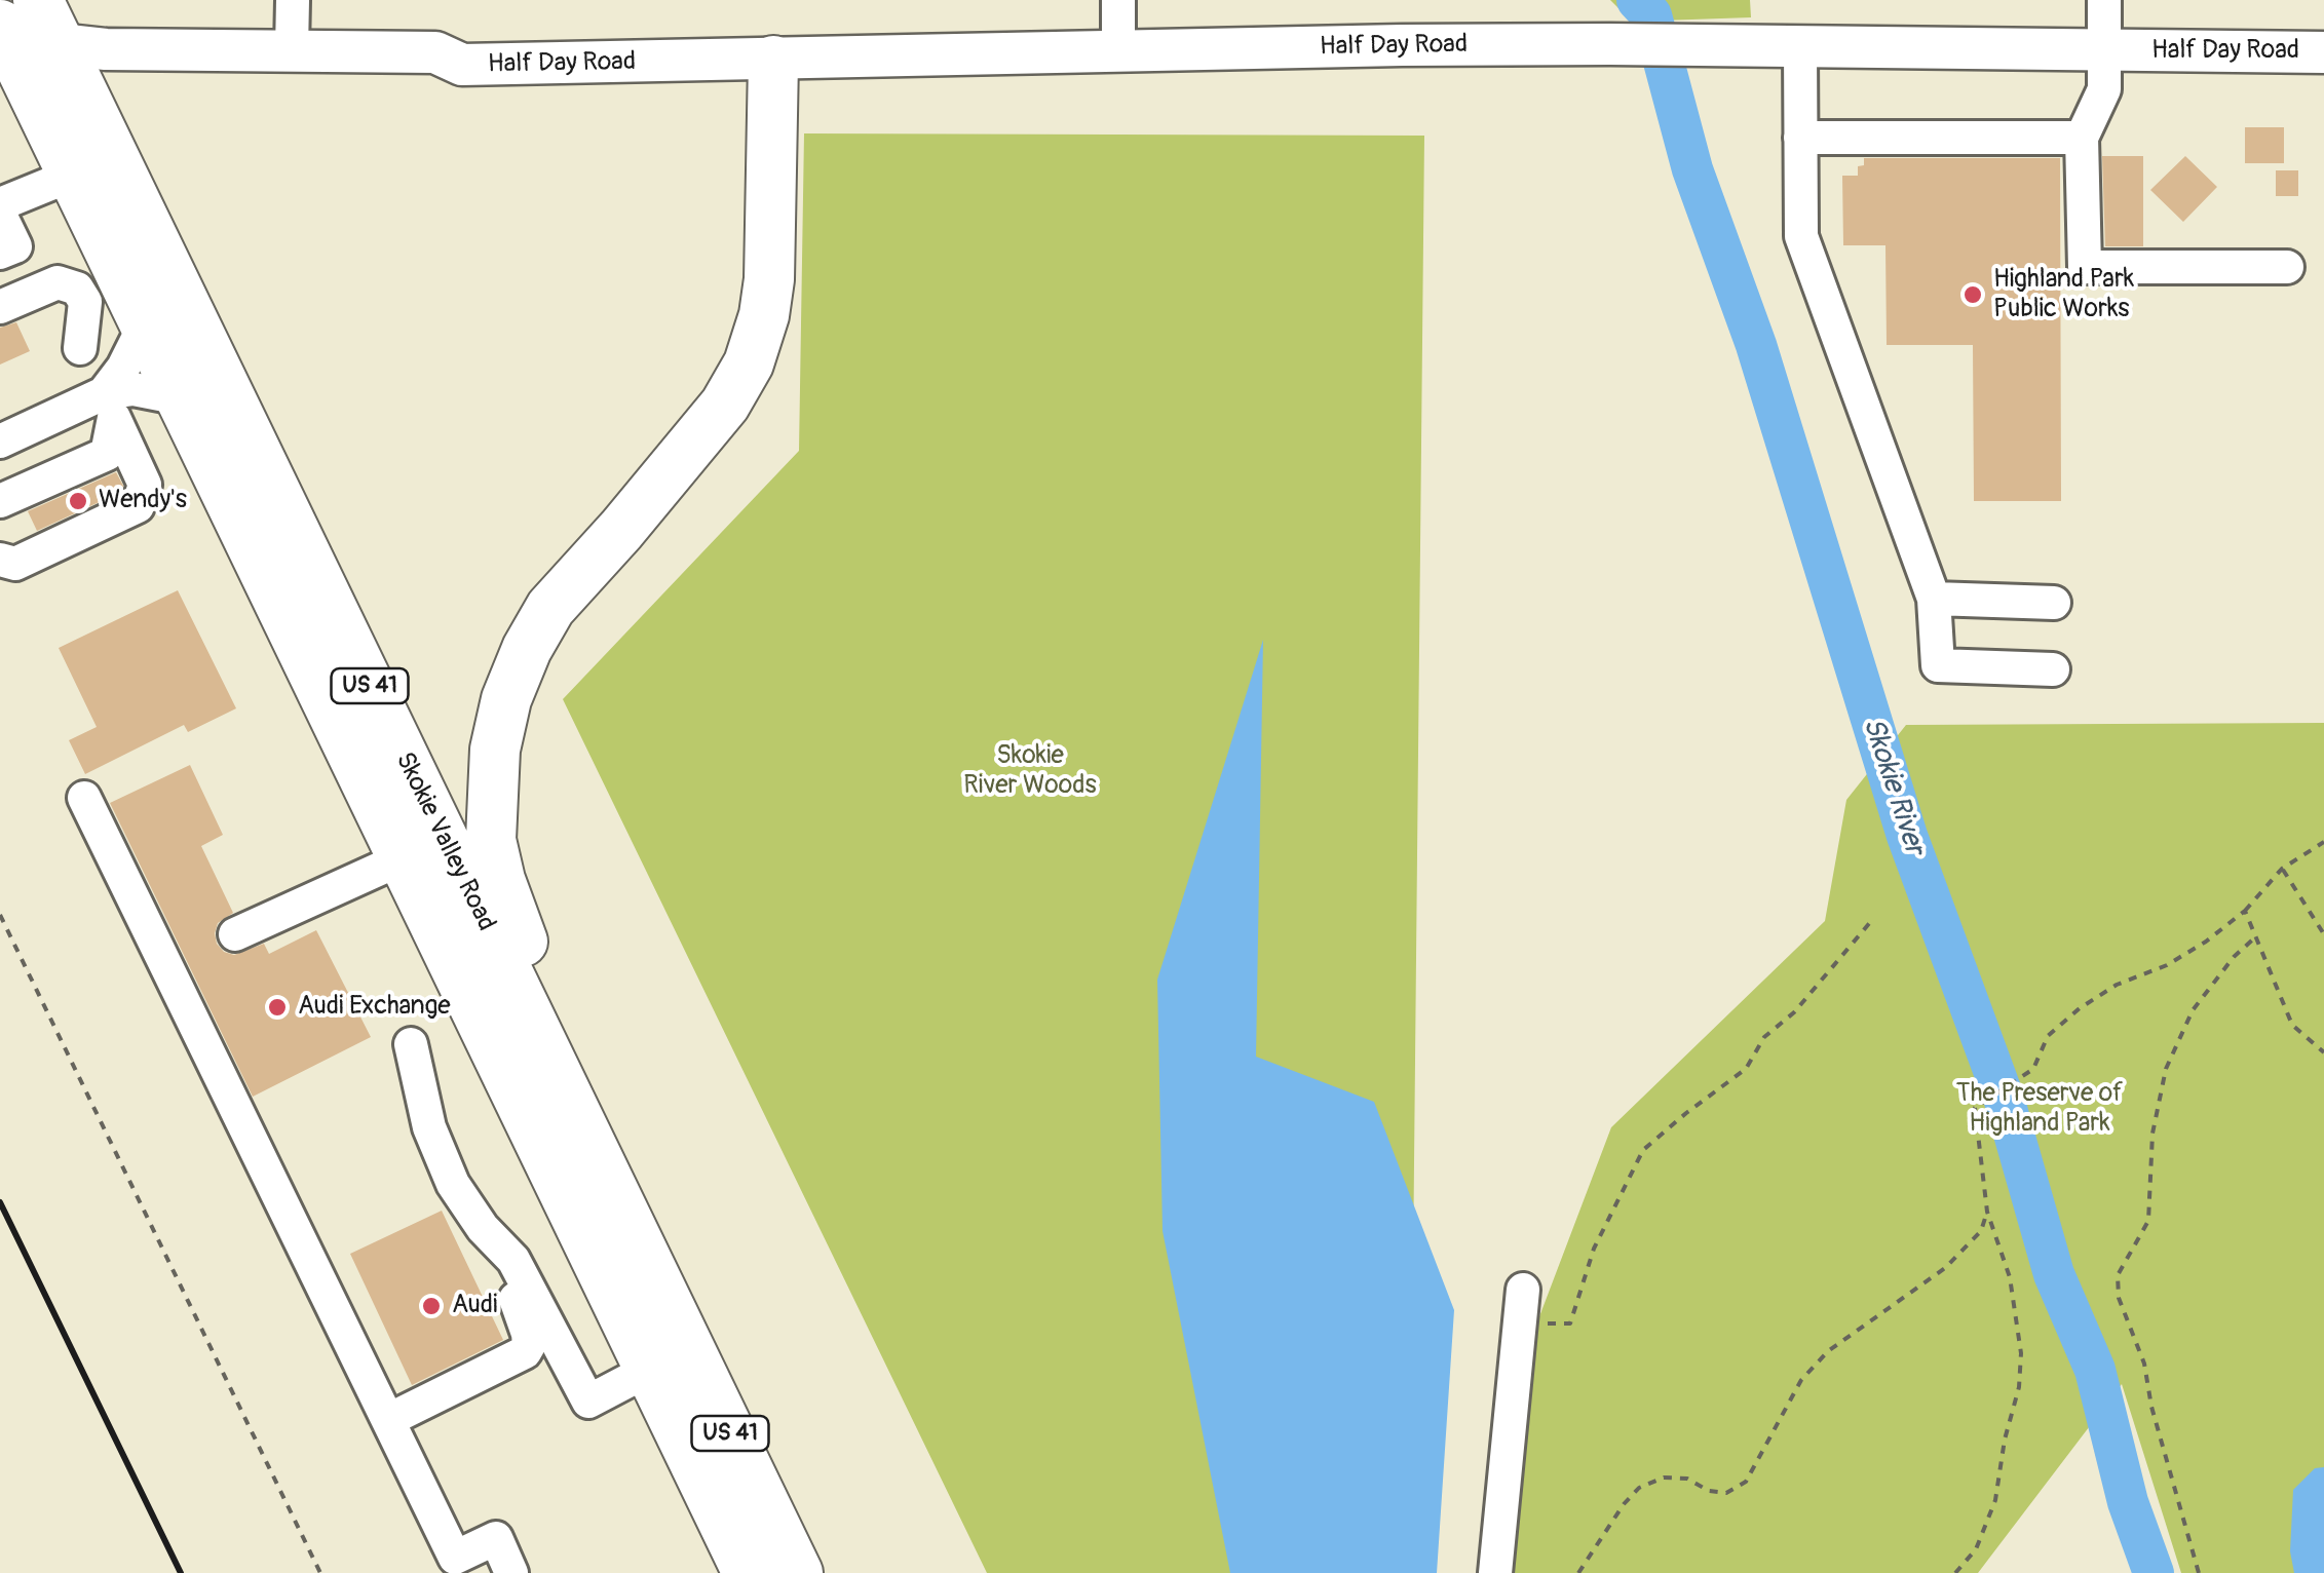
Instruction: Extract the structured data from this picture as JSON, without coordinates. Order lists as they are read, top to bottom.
{
  "streets": {
    "highway": ["US 41", "Skokie Valley Road"],
    "main road": ["Half Day Road"]
  },
  "crossings": [
    ["Half Day Road", "Skokie Valley Road"]
  ],
  "water": ["Skokie River"],
  "parks": ["Skokie River Woods", "The Preserve of Highland Park"],
  "places": [
    "Highland Park Public Works",
    "Wendy's",
    "Audi Exchange",
    "Audi"
  ]
}
